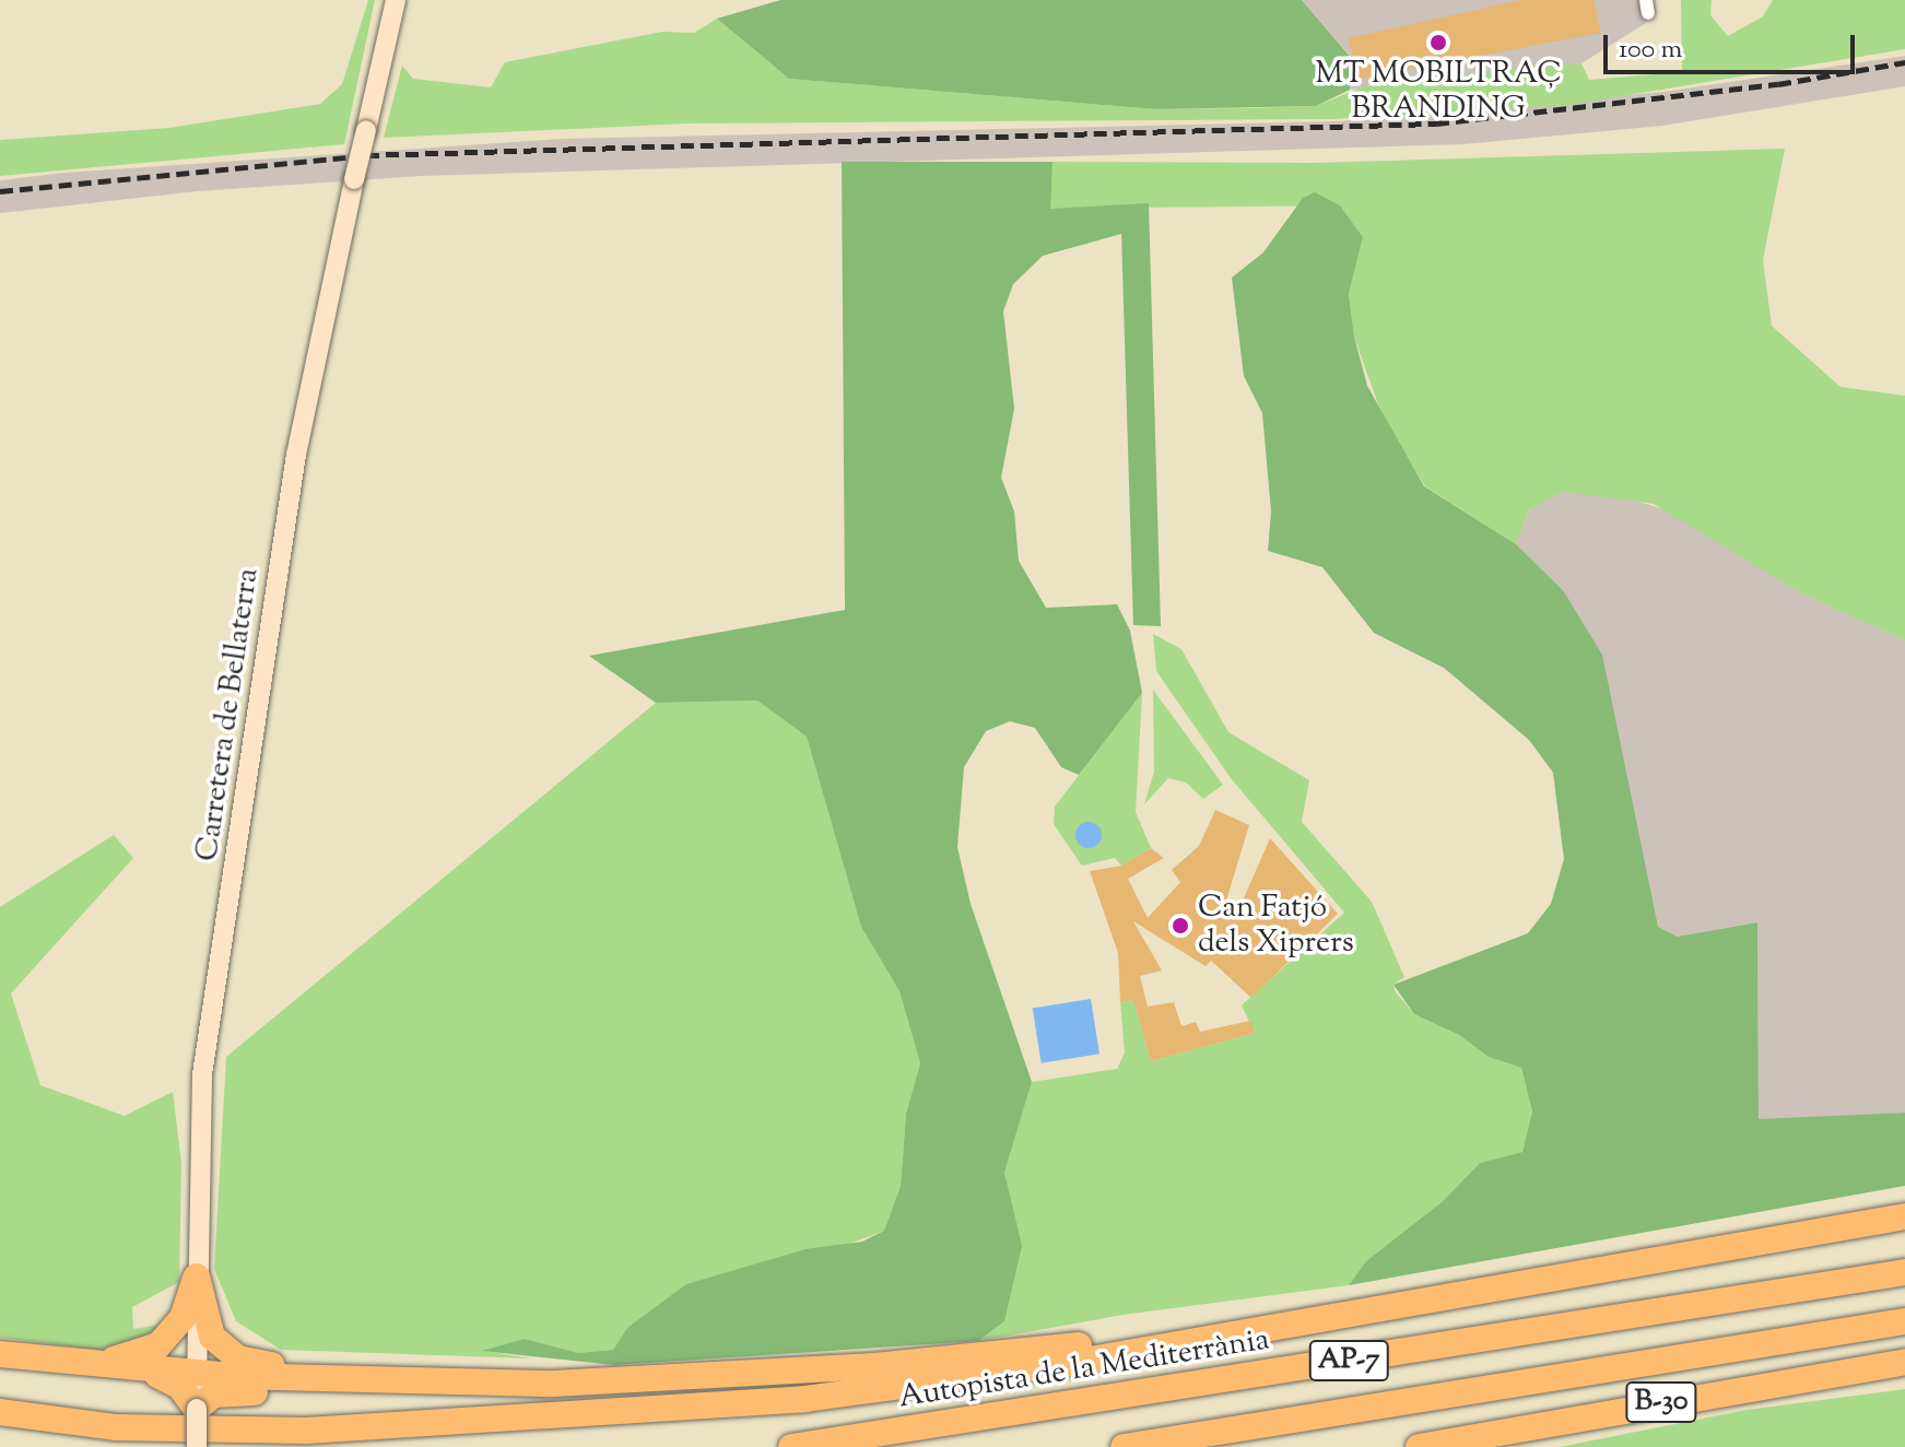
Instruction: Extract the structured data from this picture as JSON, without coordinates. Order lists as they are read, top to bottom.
{
  "streets": {
    "highway": ["AP-7", "Autopista de la Mediterrània", "B-30"],
    "street": ["Carretera de Bellaterra"]
  },
  "places": ["MT MOBILTRAÇ BRANDING", "Can Fatjó dels Xiprers"],
  "scale_bar": "100 m"
}
